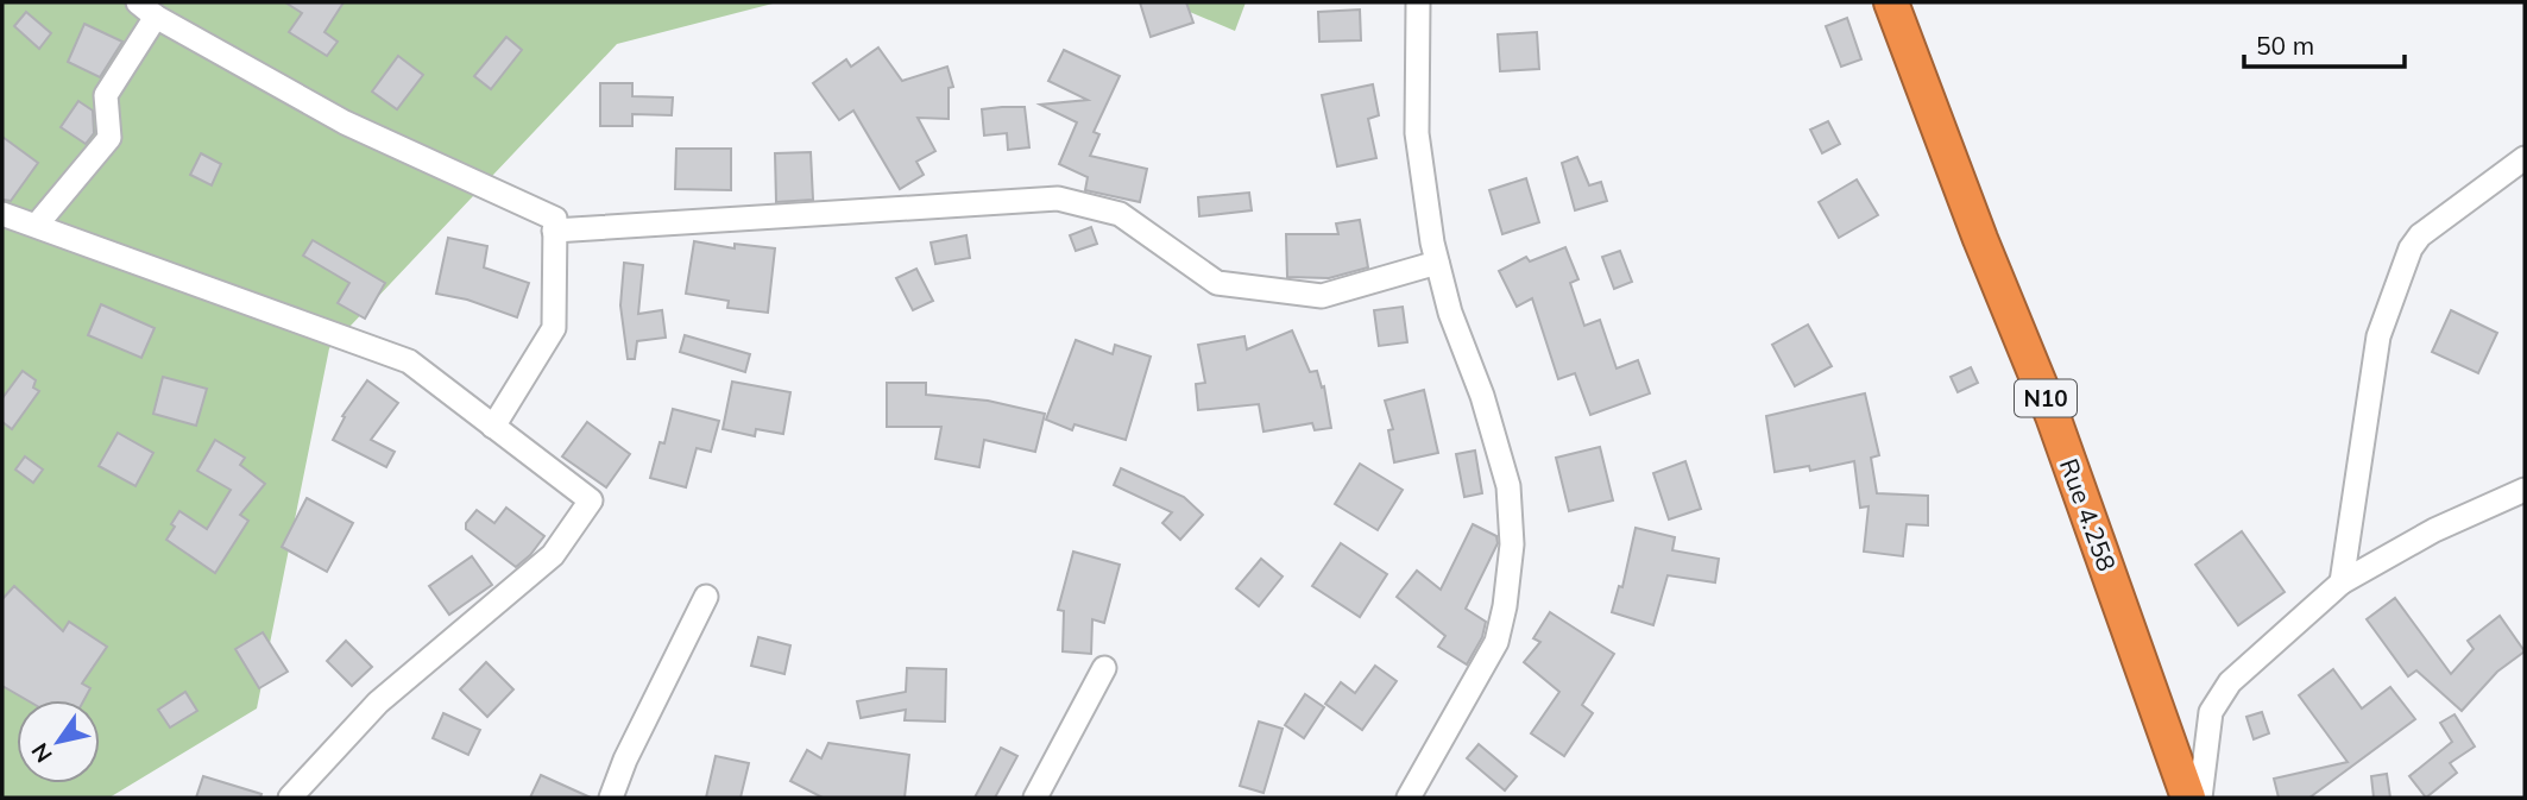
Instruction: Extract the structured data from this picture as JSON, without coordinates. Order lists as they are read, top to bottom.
{
  "streets": {
    "highway": ["N10", "Rue 4.258"]
  },
  "scale_bar": "50 m",
  "north": "bottom left"
}
